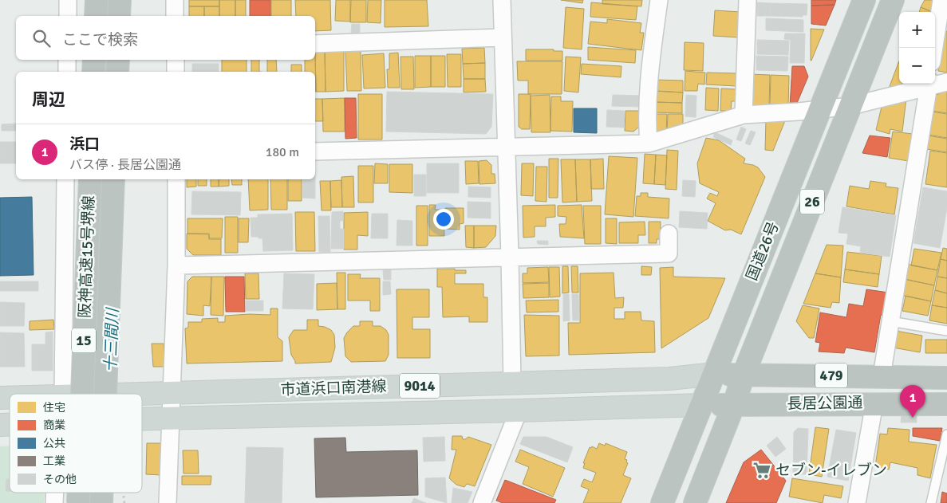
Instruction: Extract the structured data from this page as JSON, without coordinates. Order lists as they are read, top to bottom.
{
  "streets": {
    "highway": [
      "26",
      "国道26号",
      "阪神高速15号堺線",
      "15",
      "479",
      "長居公園通"
    ],
    "main road": ["9014", "市道浜口南港線"]
  },
  "crossings": [
    ["国道26号", "市道浜口南港線"],
    ["国道26号", "長居公園通"],
    ["市道浜口南港線", "長居公園通"]
  ],
  "water": ["十三間川"],
  "places": {
    "supermarket": ["セブン-イレブン"]
  },
  "legend": [
    "住宅",
    "商業",
    "公共",
    "工業",
    "その他"
  ],
  "page": {
    "map_buttons": ["+", "−"],
    "search": "ここで検索",
    "heading": "周辺",
    "list": [
      {
        "mark": "1",
        "name": "浜口",
        "note": "バス停 · 長居公園通",
        "value": "180 m"
      }
    ],
    "pins": "1"
  }
}
